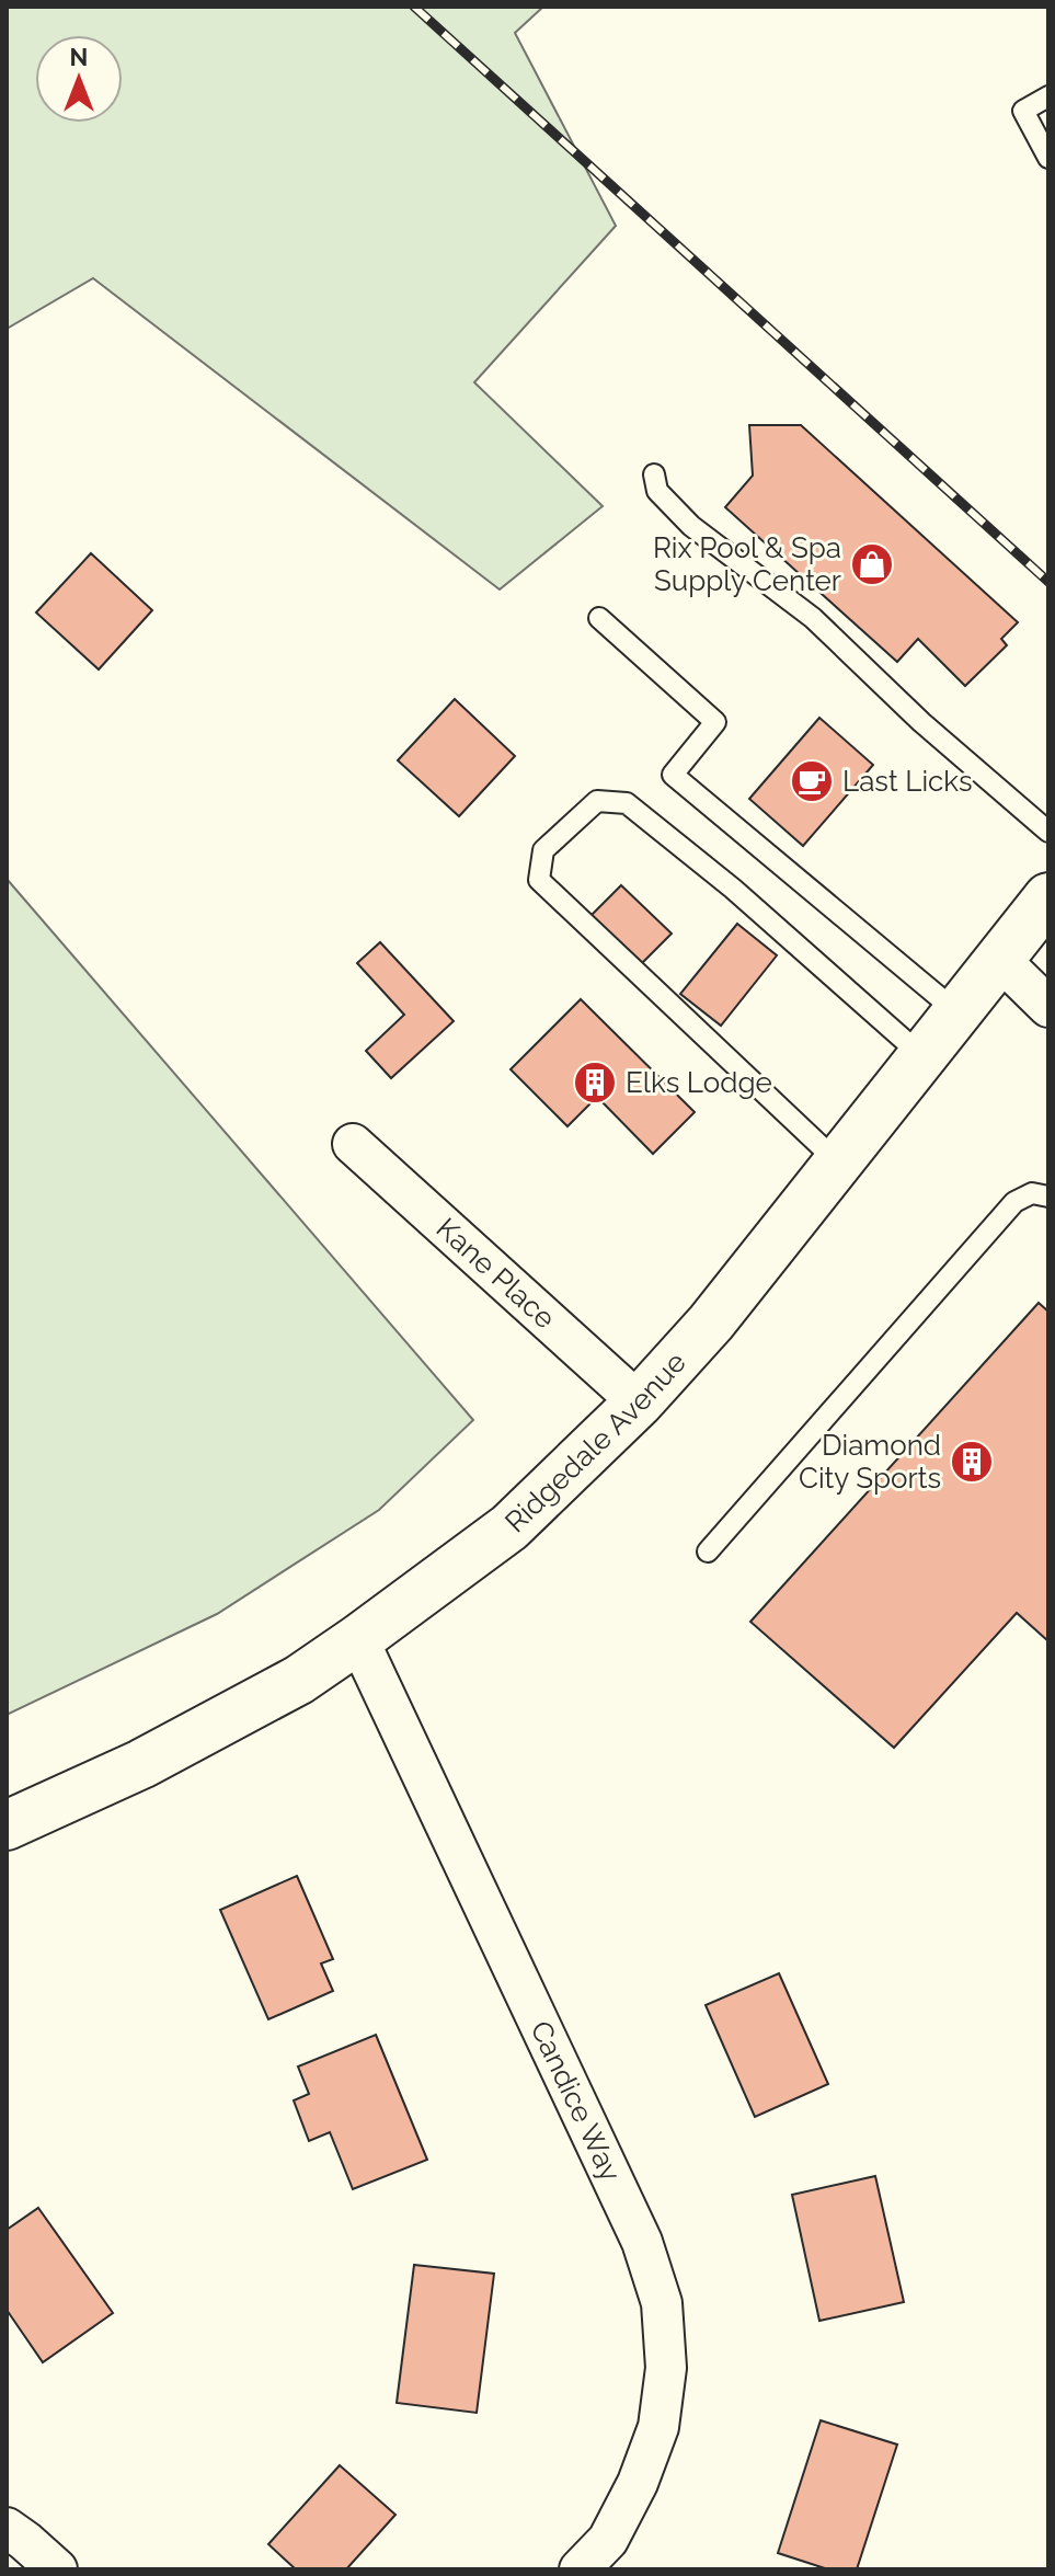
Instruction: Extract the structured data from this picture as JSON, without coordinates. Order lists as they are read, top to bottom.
{
  "streets": {
    "main road": ["Ridgedale Avenue"],
    "street": ["Kane Place", "Candice Way"]
  },
  "crossings": [
    ["Kane Place", "Ridgedale Avenue"],
    ["Ridgedale Avenue", "Candice Way"]
  ],
  "places": {
    "shop": ["Rix Pool & Spa Supply Center"],
    "cafe": ["Last Licks"],
    "building": ["Elks Lodge", "Diamond City Sports"]
  },
  "north": "top"
}
